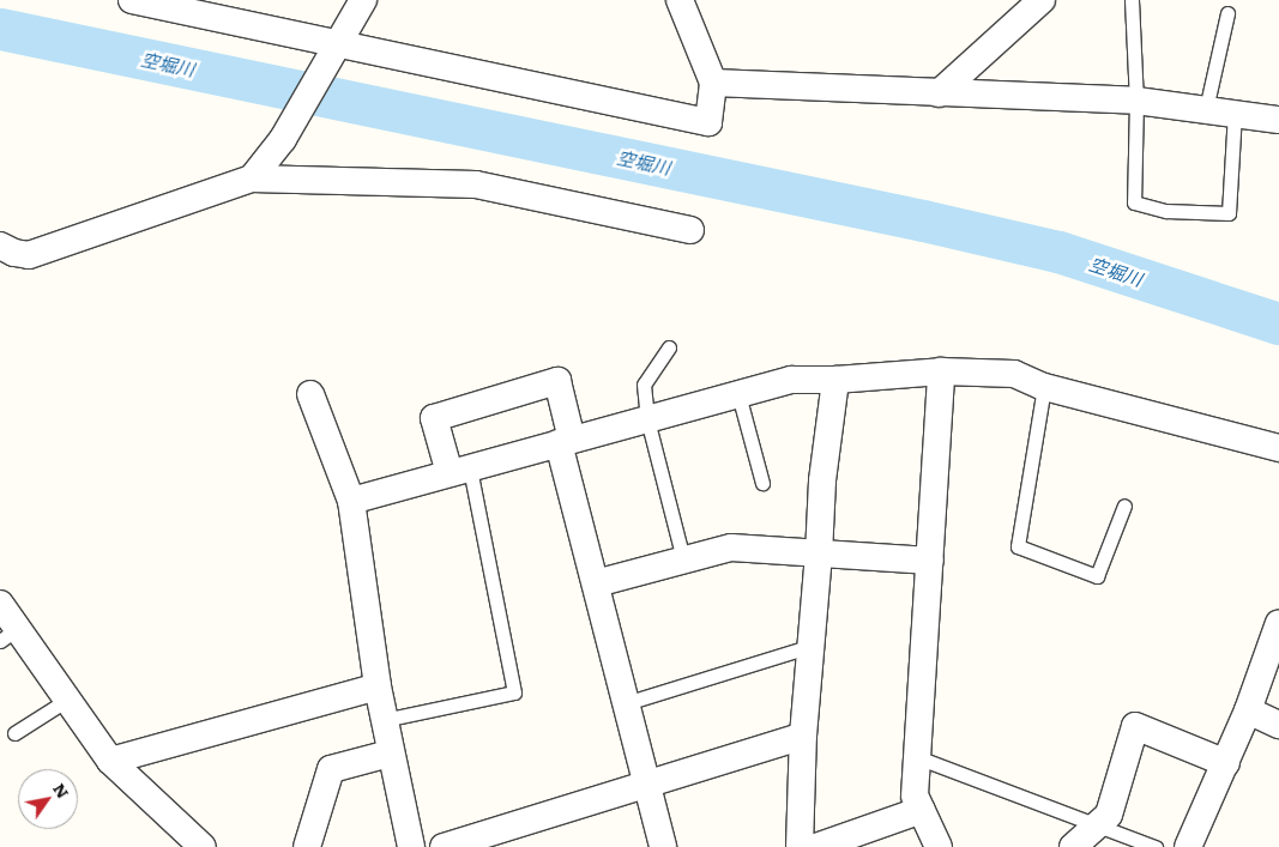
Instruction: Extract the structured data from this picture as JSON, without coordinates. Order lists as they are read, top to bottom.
{
  "water": ["空堀川"],
  "north": "top right"
}
